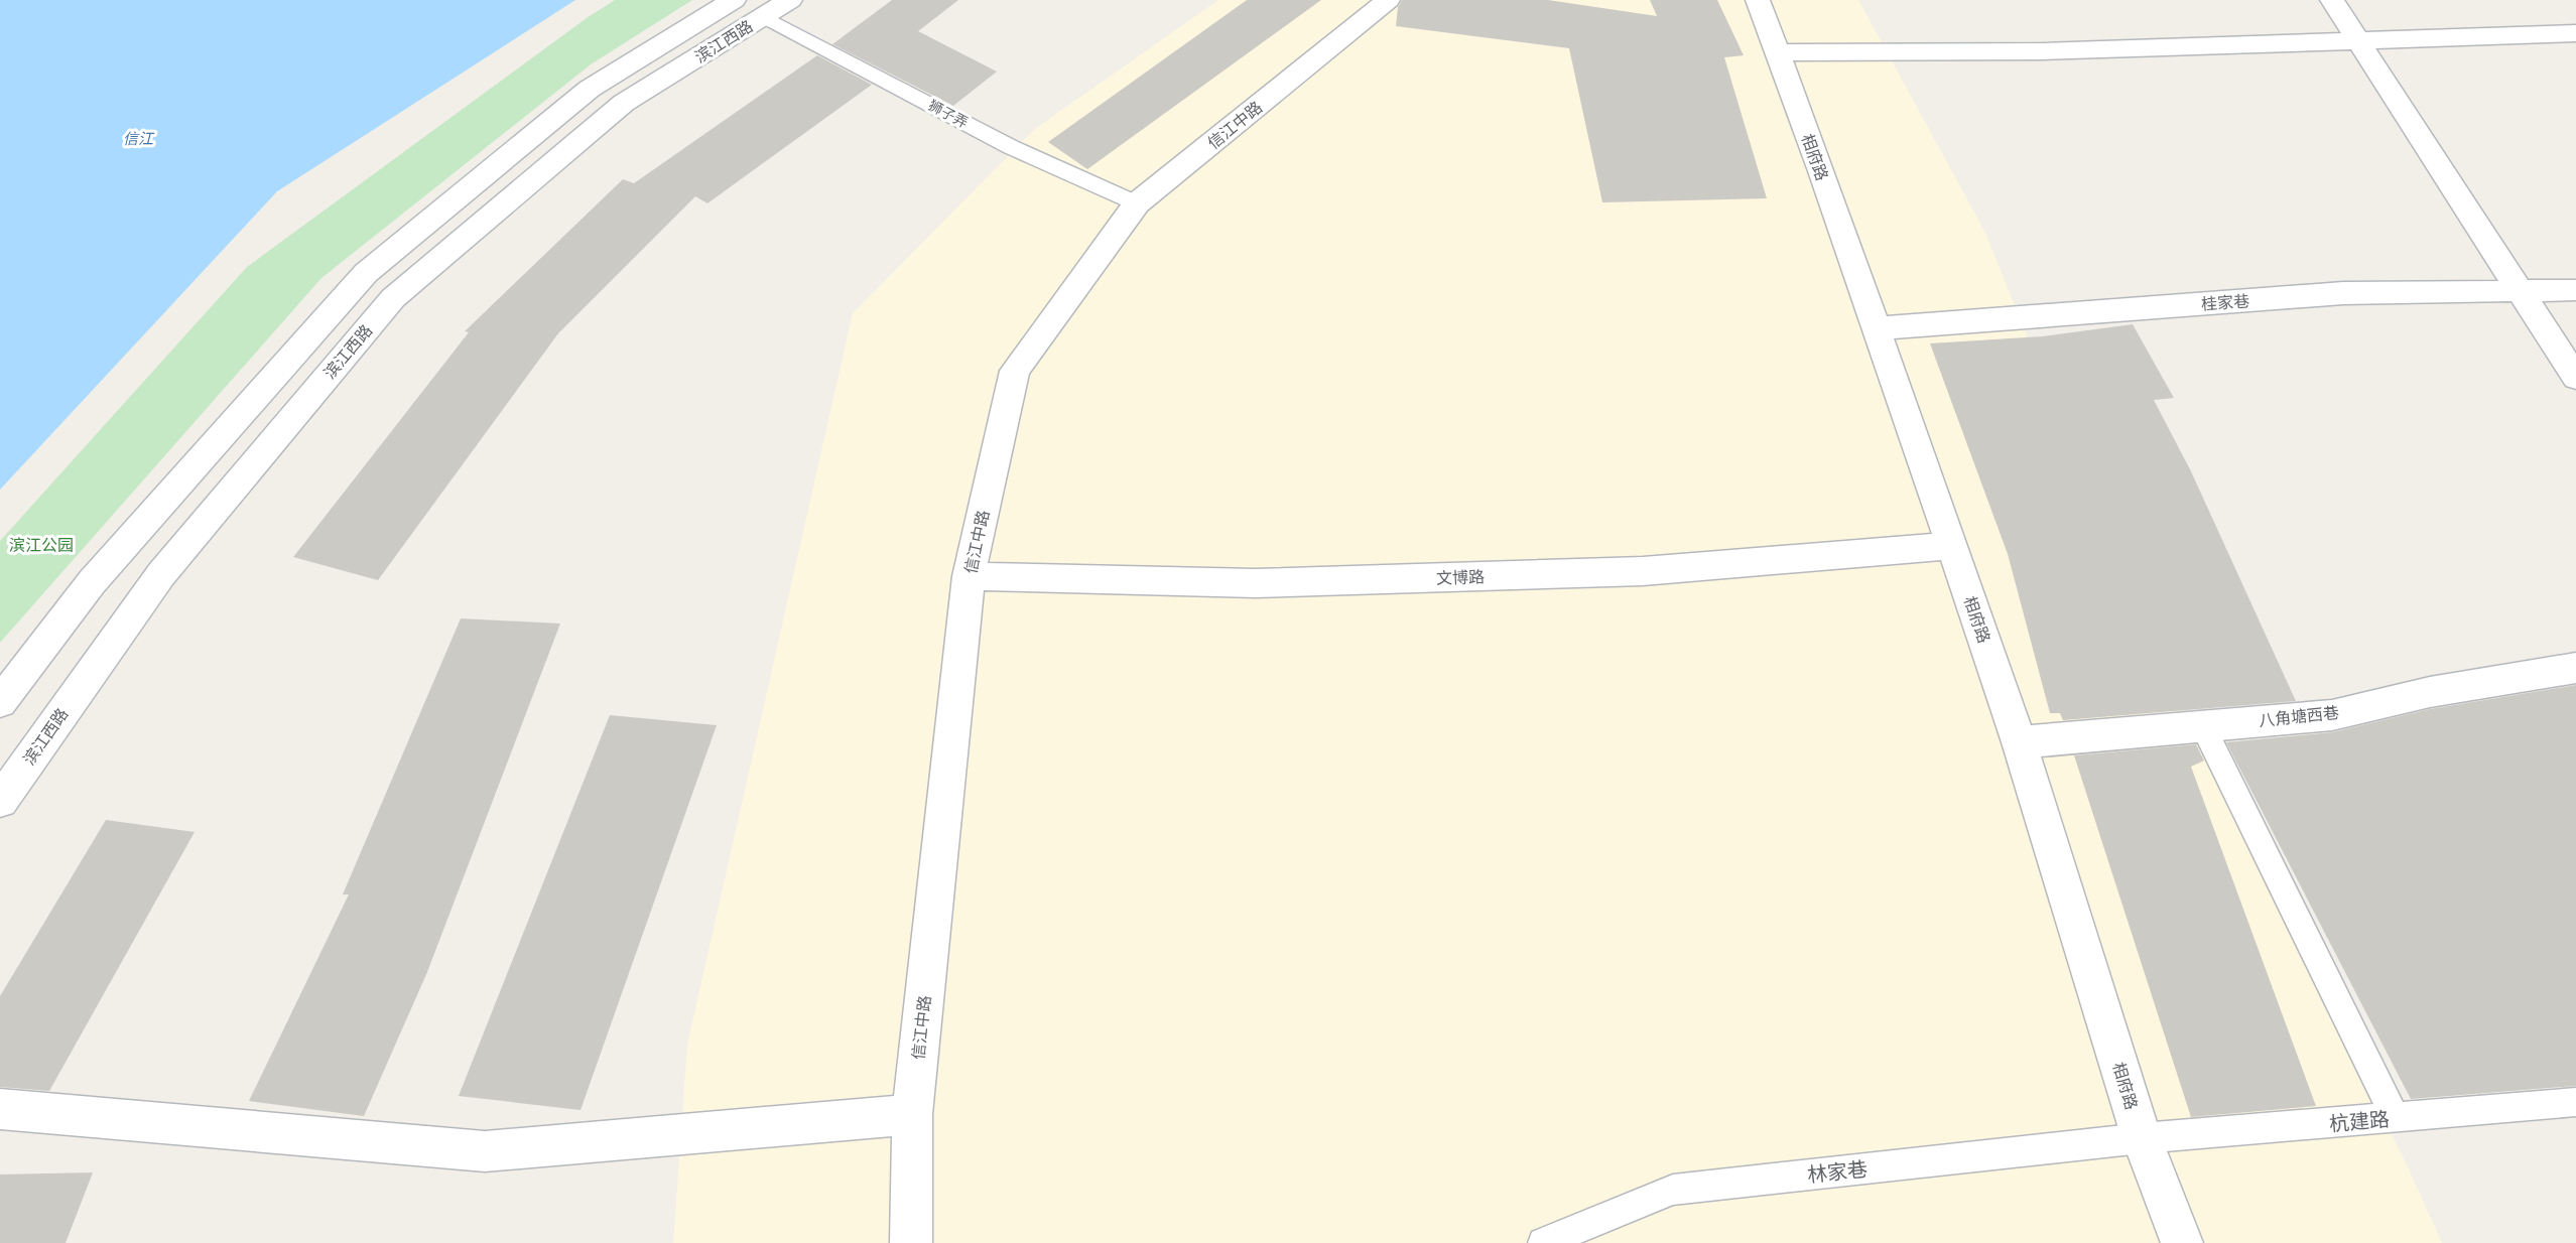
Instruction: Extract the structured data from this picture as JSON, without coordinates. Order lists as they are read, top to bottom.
{
  "streets": {
    "street": [
      "滨江西路",
      "信江中路",
      "相府路",
      "桂家巷",
      "文博路",
      "八角塘西巷"
    ],
    "lane": ["狮子弄", "杭建路", "林家巷"]
  },
  "crossings": [
    ["滨江西路", "狮子弄"],
    ["狮子弄", "信江中路"],
    ["信江中路", "文博路"],
    ["相府路", "桂家巷"],
    ["相府路", "文博路"],
    ["相府路", "八角塘西巷"],
    ["相府路", "杭建路"],
    ["相府路", "林家巷"],
    ["杭建路", "林家巷"]
  ],
  "water": ["信江"],
  "parks": ["滨江公园"]
}
